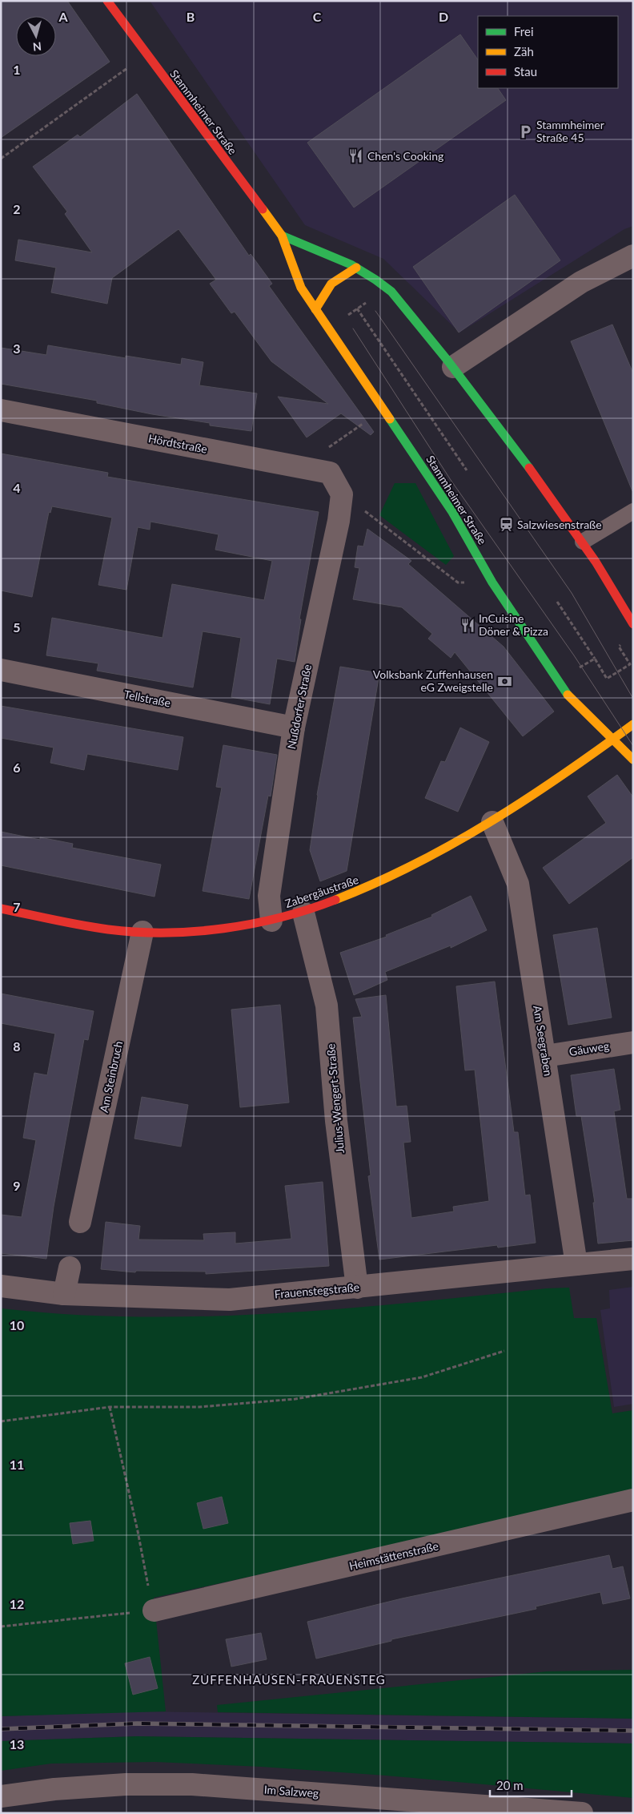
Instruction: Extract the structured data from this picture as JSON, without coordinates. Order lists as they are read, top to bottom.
{
  "streets": {
    "street": [
      "Stammheimer Straße",
      "Hördtstraße",
      "Tellstraße",
      "Nußdorfer Straße",
      "Zabergäustraße",
      "Am Seegraben",
      "Gäuweg",
      "Am Steinbruch",
      "Julius-Wengert-Straße",
      "Frauenstegstraße",
      "Heimstättenstraße",
      "Im Salzweg"
    ]
  },
  "crossings": [
    ["Stammheimer Straße", "Zabergäustraße"],
    ["Hördtstraße", "Nußdorfer Straße"],
    ["Tellstraße", "Nußdorfer Straße"],
    ["Nußdorfer Straße", "Zabergäustraße"],
    ["Zabergäustraße", "Am Seegraben"],
    ["Zabergäustraße", "Am Steinbruch"],
    ["Zabergäustraße", "Julius-Wengert-Straße"],
    ["Am Seegraben", "Gäuweg"],
    ["Am Seegraben", "Frauenstegstraße"],
    ["Julius-Wengert-Straße", "Frauenstegstraße"]
  ],
  "districts": ["ZUFFENHAUSEN-FRAUENSTEG"],
  "places": {
    "parking": ["Stammheimer Straße 45"],
    "restaurant": ["Chen's Cooking", "InCuisine Döner & Pizza"],
    "station": ["Salzwiesenstraße"],
    "bank": ["Volksbank Zuffenhausen eG Zweigstelle"]
  },
  "legend": ["Frei", "Zäh", "Stau"],
  "scale_bar": "20 m",
  "north": "bottom",
  "grid": {
    "columns": [
      "A",
      "B",
      "C",
      "D"
    ],
    "rows": [
      "1",
      "2",
      "3",
      "4",
      "5",
      "6",
      "7",
      "8",
      "9",
      "10",
      "11",
      "12",
      "13"
    ]
  }
}
